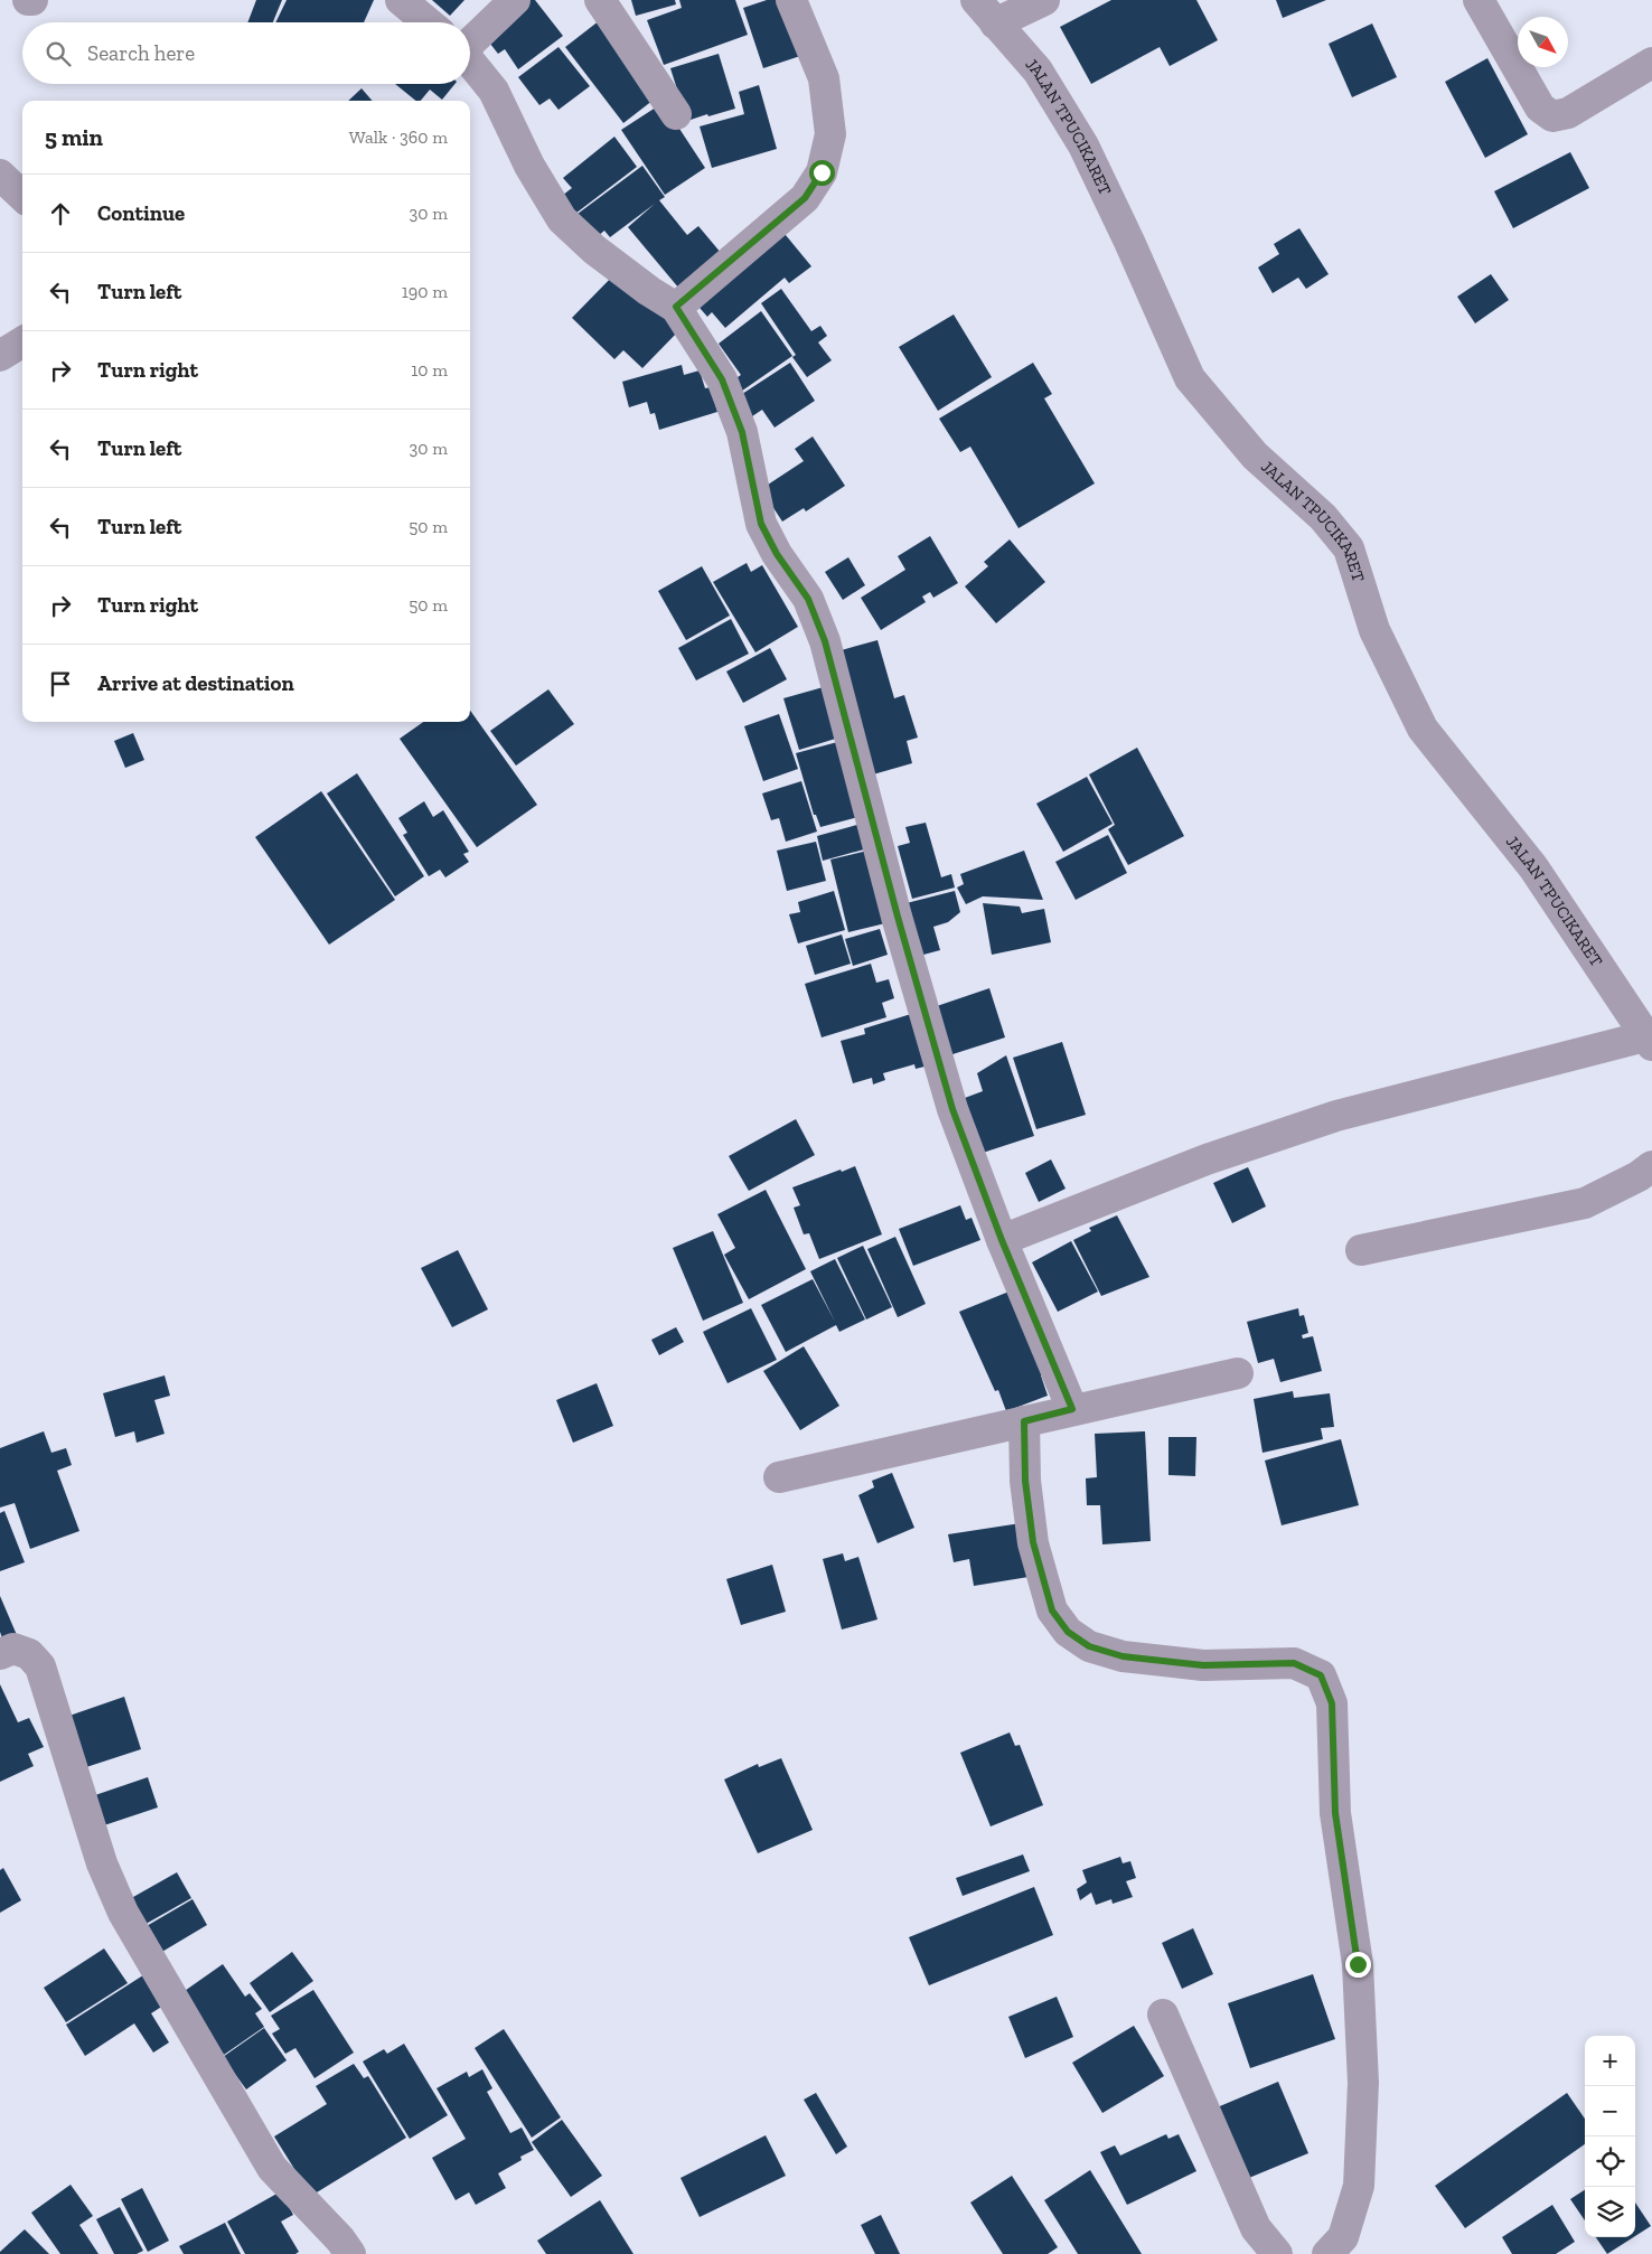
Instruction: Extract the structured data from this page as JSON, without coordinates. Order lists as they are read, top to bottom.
{
  "streets": {
    "street": ["JALAN TPUCIKARET"]
  },
  "north": "bottom right",
  "page": {
    "search": "Search here",
    "heading": ["5 min", "Walk · 360 m"],
    "list": [
      ["Continue", "30 m"],
      ["Turn left", "190 m"],
      ["Turn right", "10 m"],
      ["Turn left", "30 m"],
      ["Turn left", "50 m"],
      ["Turn right", "50 m"],
      "Arrive at destination"
    ],
    "map_buttons": ["+", "−"]
  }
}
